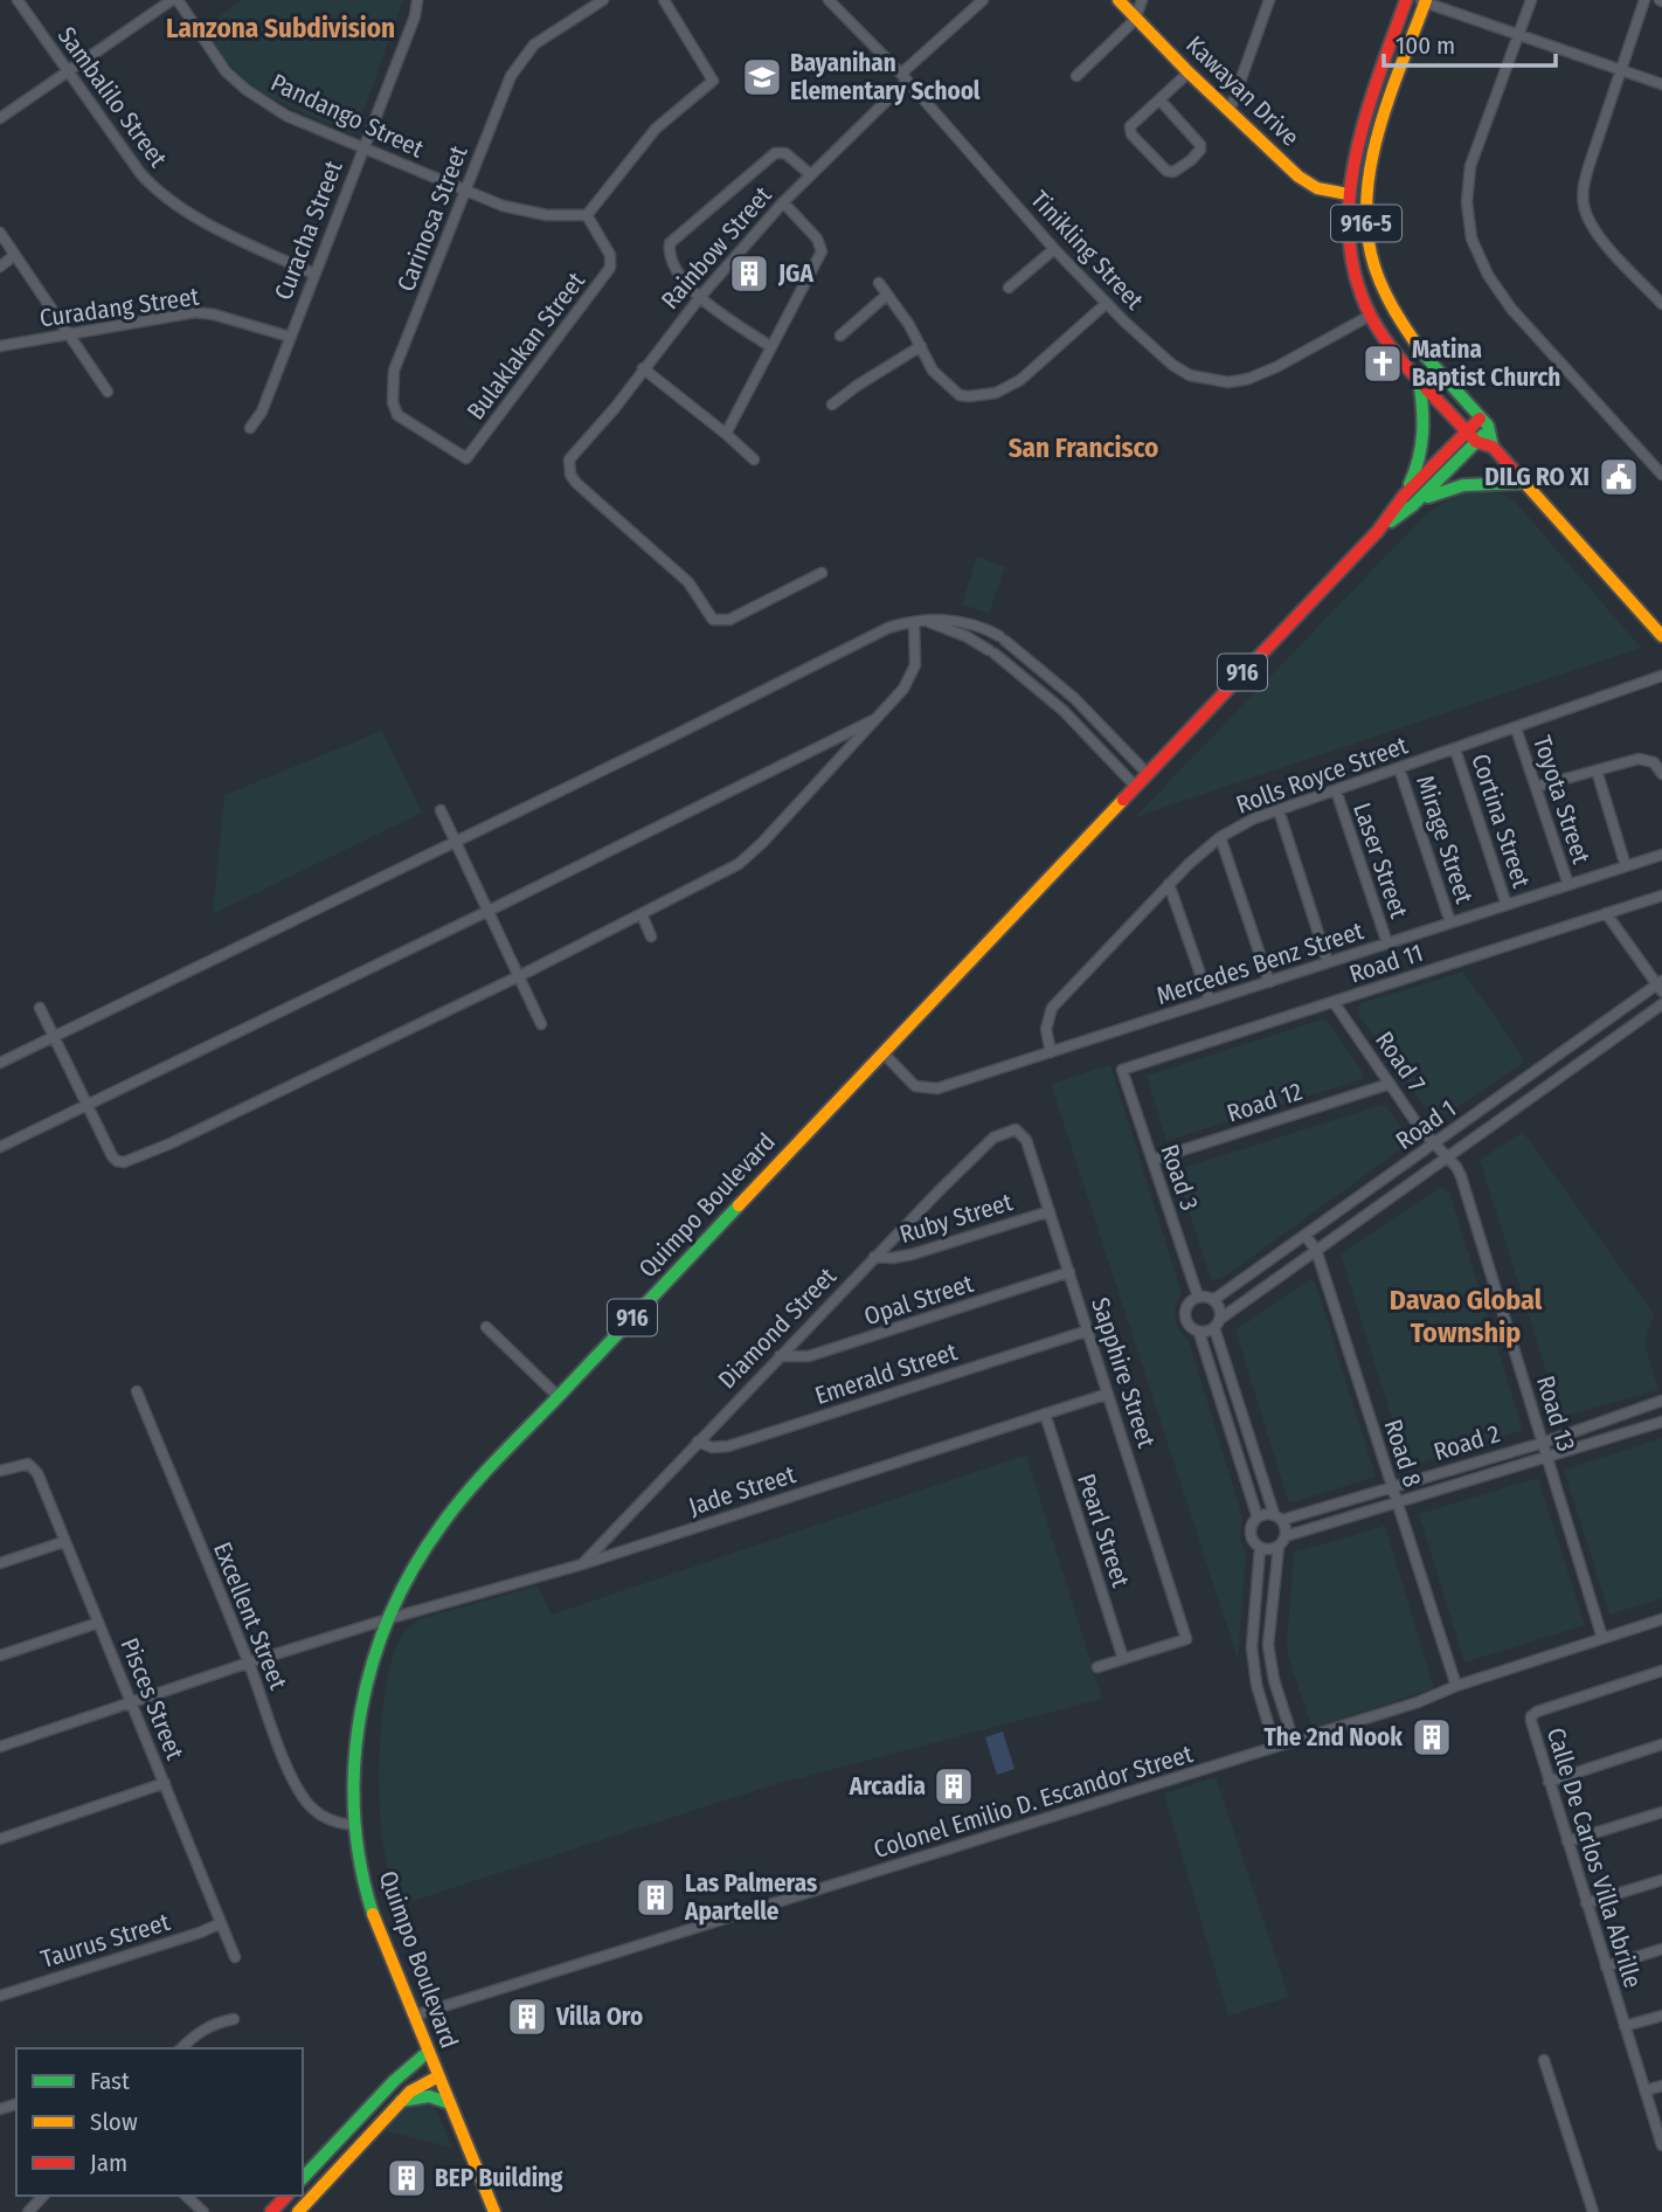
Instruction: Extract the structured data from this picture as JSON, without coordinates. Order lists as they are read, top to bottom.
{
  "streets": {
    "main road": [
      "Kawayan Drive",
      "916-5",
      "916",
      "Quimpo Boulevard"
    ],
    "street": [
      "Sambalilo Street",
      "Pandango Street",
      "Carinosa Street",
      "Curacha Street",
      "Rainbow Street",
      "Tinikling Street",
      "Curadang Street",
      "Bulaklakan Street",
      "Rolls Royce Street",
      "Toyota Street",
      "Cortina Street",
      "Mirage Street",
      "Laser Street",
      "Mercedes Benz Street",
      "Road 11",
      "Road 7",
      "Road 12",
      "Road 1",
      "Road 3",
      "Ruby Street",
      "Opal Street",
      "Diamond Street",
      "Sapphire Street",
      "Emerald Street",
      "Road 13",
      "Road 2",
      "Road 8",
      "Jade Street",
      "Pearl Street",
      "Excellent Street",
      "Pisces Street",
      "Colonel Emilio D. Escandor Street",
      "Calle De Carlos Villa Abrille",
      "Taurus Street"
    ]
  },
  "crossings": [
    ["Kawayan Drive", "916-5"],
    ["Sambalilo Street", "Curacha Street"],
    ["Pandango Street", "Carinosa Street"],
    ["Pandango Street", "Curacha Street"],
    ["Pandango Street", "Bulaklakan Street"],
    ["Carinosa Street", "Bulaklakan Street"],
    ["916-5", "Tinikling Street"],
    ["916-5", "Quimpo Boulevard"],
    ["Curacha Street", "Curadang Street"],
    ["Rainbow Street", "Tinikling Street"],
    ["Rolls Royce Street", "Toyota Street"],
    ["Rolls Royce Street", "Cortina Street"],
    ["Rolls Royce Street", "Mirage Street"],
    ["Rolls Royce Street", "Laser Street"],
    ["Rolls Royce Street", "Mercedes Benz Street"],
    ["Toyota Street", "Mercedes Benz Street"],
    ["Cortina Street", "Mercedes Benz Street"],
    ["Mirage Street", "Mercedes Benz Street"],
    ["Laser Street", "Mercedes Benz Street"],
    ["Mercedes Benz Street", "Quimpo Boulevard"],
    ["Road 11", "Road 7"],
    ["Road 11", "Road 3"],
    ["Road 7", "Road 12"],
    ["Road 7", "Road 1"],
    ["Road 7", "Road 13"],
    ["Road 12", "Road 3"],
    ["Road 1", "Road 3"],
    ["Road 1", "Road 13"],
    ["Road 1", "Road 8"],
    ["Quimpo Boulevard", "Jade Street"],
    ["Quimpo Boulevard", "Excellent Street"],
    ["Quimpo Boulevard", "Colonel Emilio D. Escandor Street"],
    ["Ruby Street", "Diamond Street"],
    ["Ruby Street", "Sapphire Street"],
    ["Opal Street", "Diamond Street"],
    ["Opal Street", "Sapphire Street"],
    ["Diamond Street", "Sapphire Street"],
    ["Diamond Street", "Emerald Street"],
    ["Diamond Street", "Jade Street"],
    ["Sapphire Street", "Emerald Street"],
    ["Sapphire Street", "Jade Street"],
    ["Sapphire Street", "Pearl Street"],
    ["Road 13", "Road 2"],
    ["Road 13", "Colonel Emilio D. Escandor Street"],
    ["Road 2", "Road 8"],
    ["Road 8", "Colonel Emilio D. Escandor Street"],
    ["Jade Street", "Pearl Street"],
    ["Jade Street", "Excellent Street"],
    ["Jade Street", "Pisces Street"],
    ["Pisces Street", "Taurus Street"]
  ],
  "districts": ["Lanzona Subdivision", "San Francisco", "Davao Global Township"],
  "places": {
    "school or university": ["Bayanihan Elementary School"],
    "building": [
      "JGA",
      "The 2nd Nook",
      "Arcadia",
      "Las Palmeras Apartelle",
      "Villa Oro",
      "BEP Building"
    ],
    "church": ["Matina Baptist Church"],
    "public building": ["DILG RO XI"]
  },
  "legend": ["Fast", "Slow", "Jam"],
  "scale_bar": "100 m"
}
